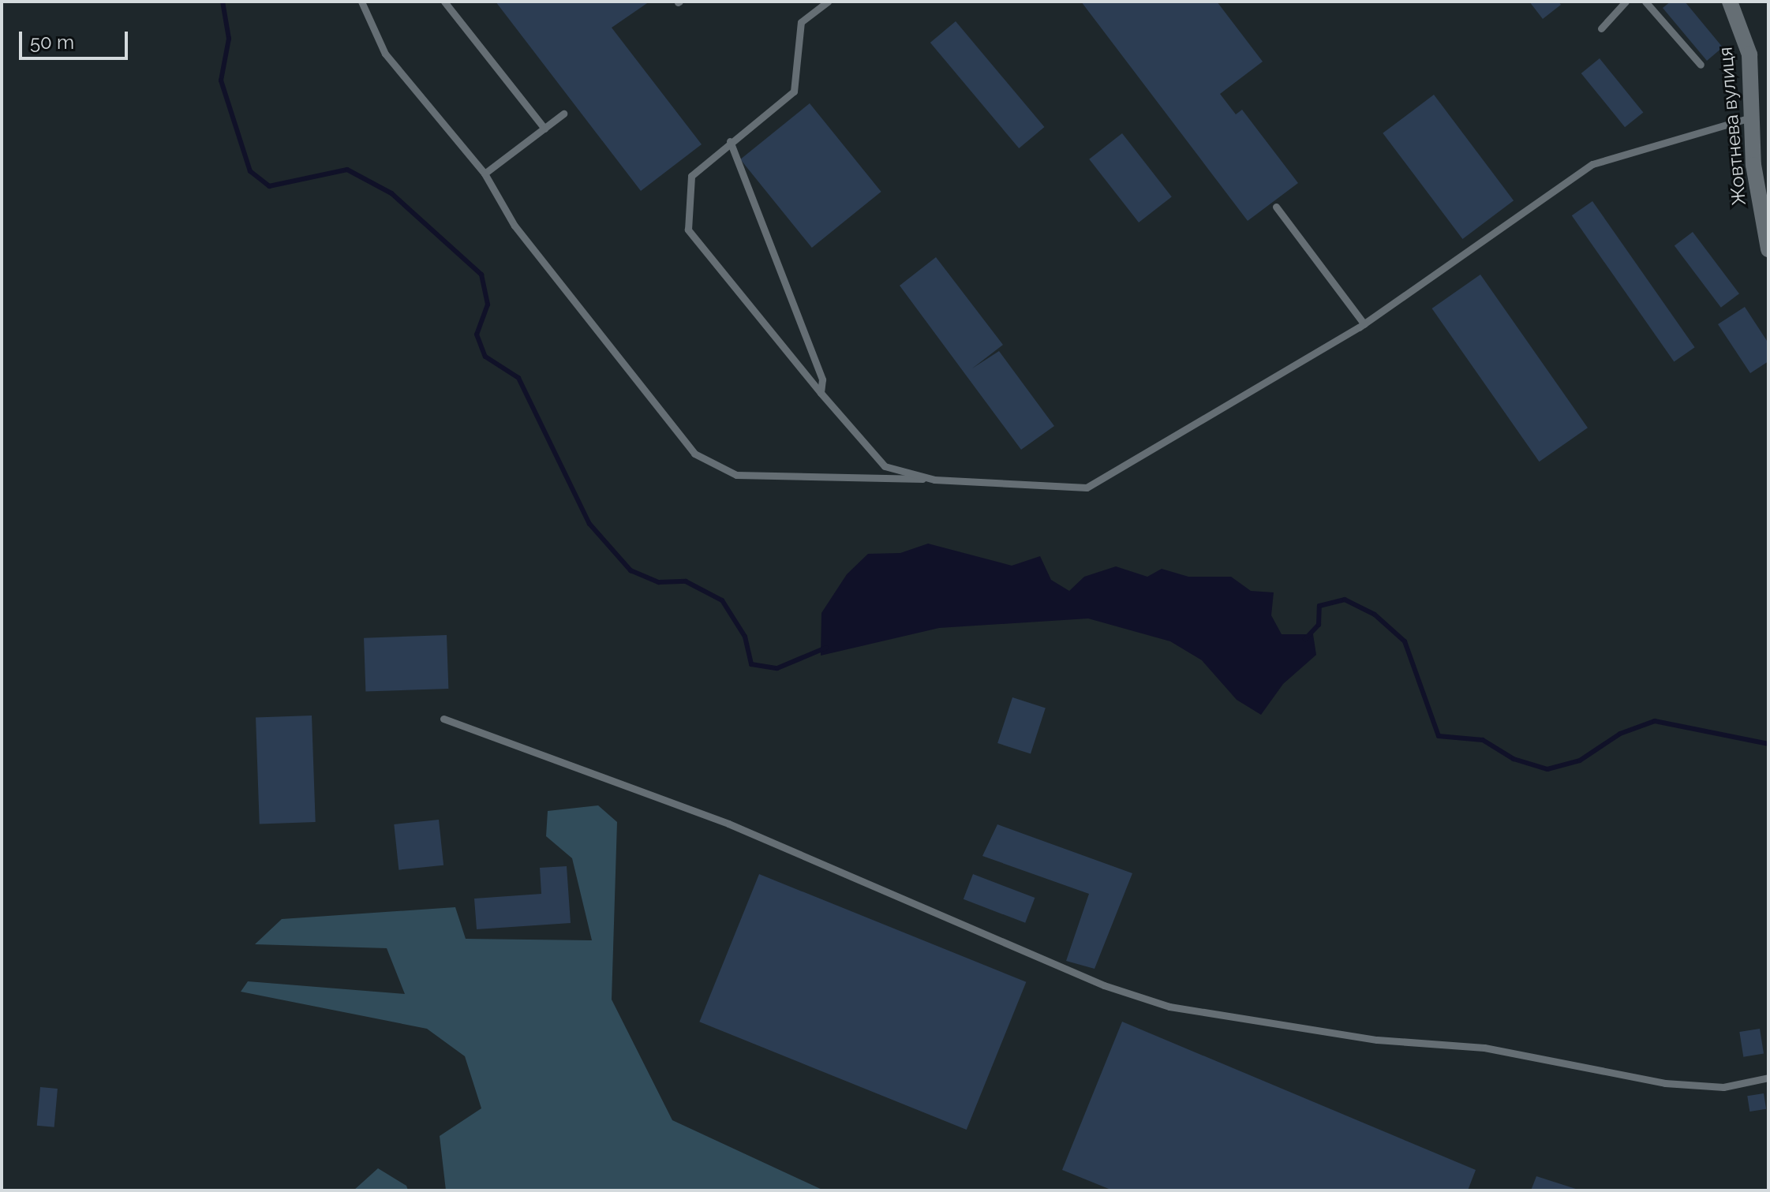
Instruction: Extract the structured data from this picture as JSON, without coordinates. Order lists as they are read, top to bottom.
{
  "streets": {
    "street": ["Жовтнева вулиця"]
  },
  "scale_bar": "50 m"
}
